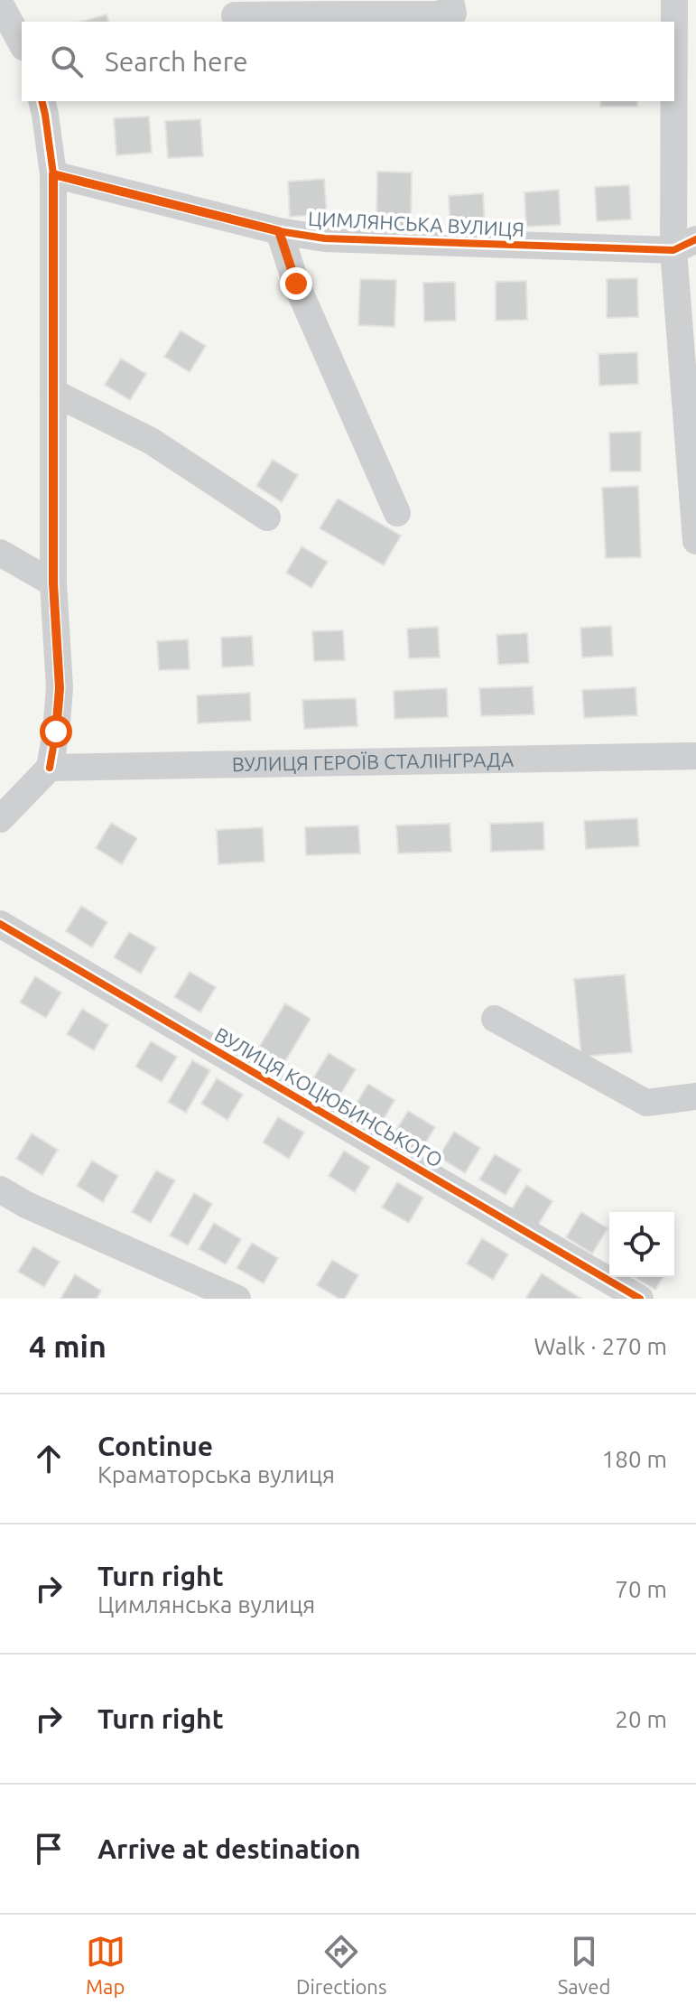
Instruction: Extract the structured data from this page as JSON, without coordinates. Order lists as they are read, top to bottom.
{
  "streets": {
    "street": ["ЦИМЛЯНСЬКА ВУЛИЦЯ", "ВУЛИЦЯ ГЕРОЇВ СТАЛІНГРАДА", "ВУЛИЦЯ КОЦЮБИНСЬКОГО"]
  },
  "page": {
    "search": "Search here",
    "heading": ["4 min", "Walk · 270 m"],
    "list": [
      ["Continue", "Краматорська вулиця", "180 m"],
      ["Turn right", "Цимлянська вулиця", "70 m"],
      ["Turn right", "20 m"],
      "Arrive at destination"
    ],
    "nav": ["Map", "Directions", "Saved"]
  }
}
